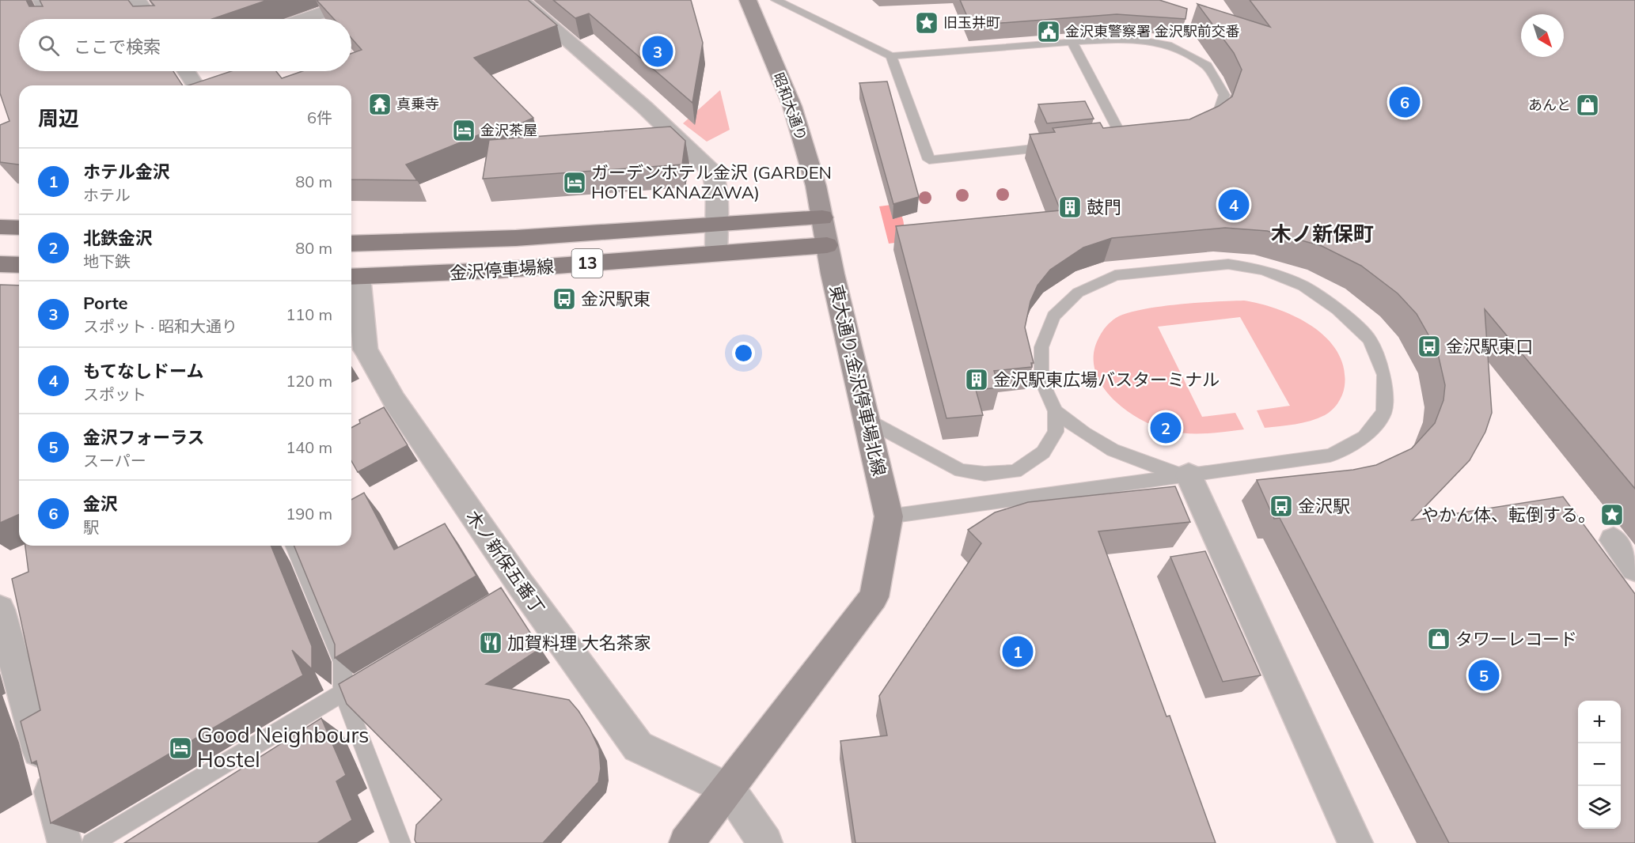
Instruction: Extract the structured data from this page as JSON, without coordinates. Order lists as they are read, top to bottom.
{
  "streets": {
    "main road": [
      "昭和大通り",
      "13",
      "金沢停車場線",
      "東大通り;金沢停車場北線"
    ],
    "street": ["木ノ新保五番丁"]
  },
  "crossings": [
    ["昭和大通り", "金沢停車場線"],
    ["昭和大通り", "東大通り;金沢停車場北線"],
    ["金沢停車場線", "東大通り;金沢停車場北線"],
    ["金沢停車場線", "木ノ新保五番丁"]
  ],
  "districts": ["木ノ新保町"],
  "places": {
    "place": ["旧玉井町", "やかん体、転倒する。"],
    "public building": ["金沢東警察署 金沢駅前交番"],
    "temple": ["真乗寺"],
    "shop": ["あんと", "タワーレコード"],
    "hotel": ["金沢茶屋", "ガーデンホテル金沢 (GARDEN HOTEL KANAZAWA)", "Good Neighbours Hostel"],
    "building": ["鼓門", "金沢駅東広場バスターミナル"],
    "bus stop": ["金沢駅東", "金沢駅東口", "金沢駅"],
    "restaurant": ["加賀料理 大名茶家"]
  },
  "north": "bottom right",
  "page": {
    "search": "ここで検索",
    "pins": [
      "3",
      "6",
      "4",
      "2",
      "1",
      "5"
    ],
    "heading": ["周辺", "6件"],
    "list": [
      {
        "mark": "1",
        "name": "ホテル金沢",
        "note": "ホテル",
        "value": "80 m"
      },
      {
        "mark": "2",
        "name": "北鉄金沢",
        "note": "地下鉄",
        "value": "80 m"
      },
      {
        "mark": "3",
        "name": "Porte",
        "note": "スポット · 昭和大通り",
        "value": "110 m"
      },
      {
        "mark": "4",
        "name": "もてなしドーム",
        "note": "スポット",
        "value": "120 m"
      },
      {
        "mark": "5",
        "name": "金沢フォーラス",
        "note": "スーパー",
        "value": "140 m"
      },
      {
        "mark": "6",
        "name": "金沢",
        "note": "駅",
        "value": "190 m"
      }
    ],
    "map_buttons": ["+", "−"]
  }
}
